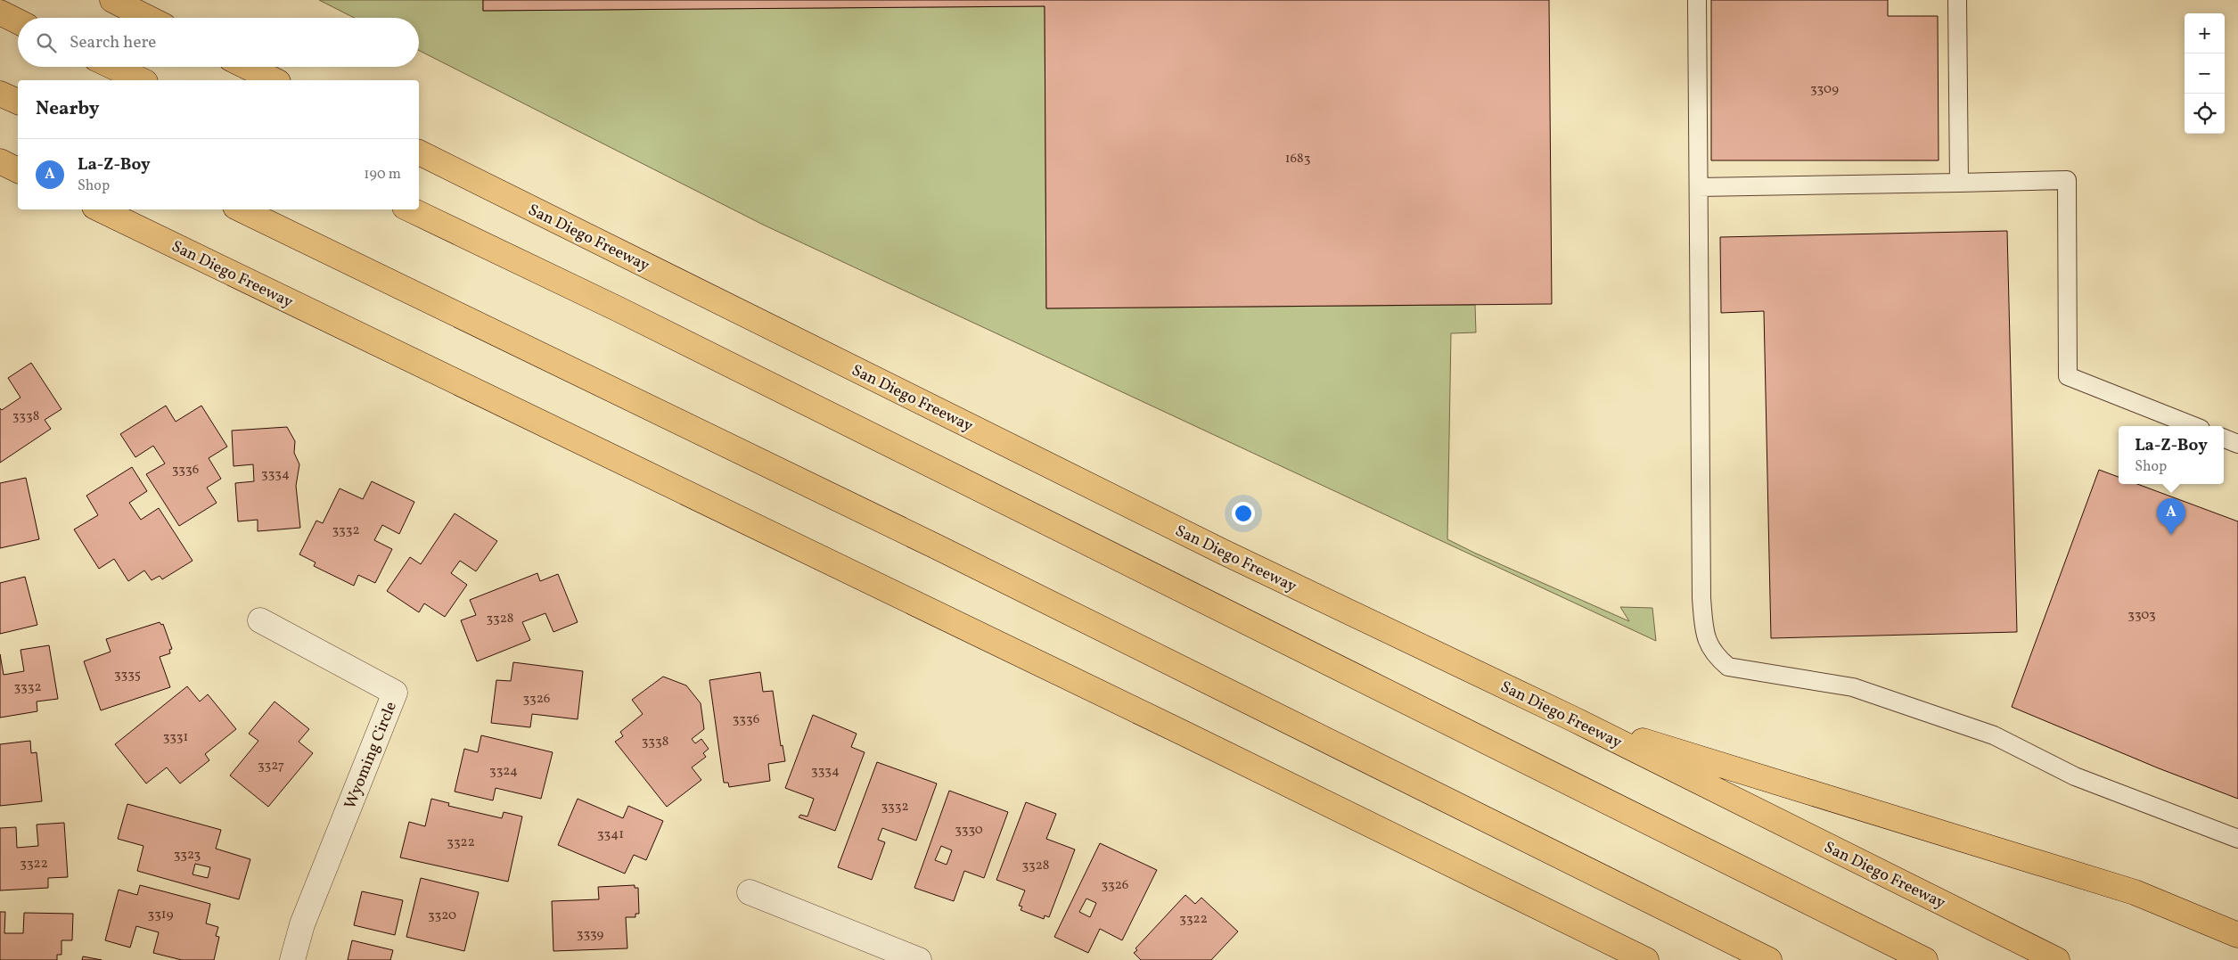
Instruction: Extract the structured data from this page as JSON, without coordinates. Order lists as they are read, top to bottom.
{
  "streets": {
    "highway": ["San Diego Freeway"],
    "street": ["Wyoming Circle"]
  },
  "house_numbers": [
    "3309",
    "1683",
    "3338",
    "3336",
    "3334",
    "3332",
    "3303",
    "3328",
    "3335",
    "3332",
    "3326",
    "3336",
    "3331",
    "3338",
    "3327",
    "3324",
    "3334",
    "3332",
    "3330",
    "3341",
    "3322",
    "3323",
    "3322",
    "3328",
    "3326",
    "3319",
    "3320",
    "3322",
    "3339"
  ],
  "page": {
    "map_buttons": ["+", "−"],
    "search": "Search here",
    "heading": "Nearby",
    "list": [
      {
        "mark": "A",
        "name": "La-Z-Boy",
        "note": "Shop",
        "value": "190 m"
      }
    ],
    "popup": ["La-Z-Boy", "Shop"],
    "pins": "A"
  }
}
